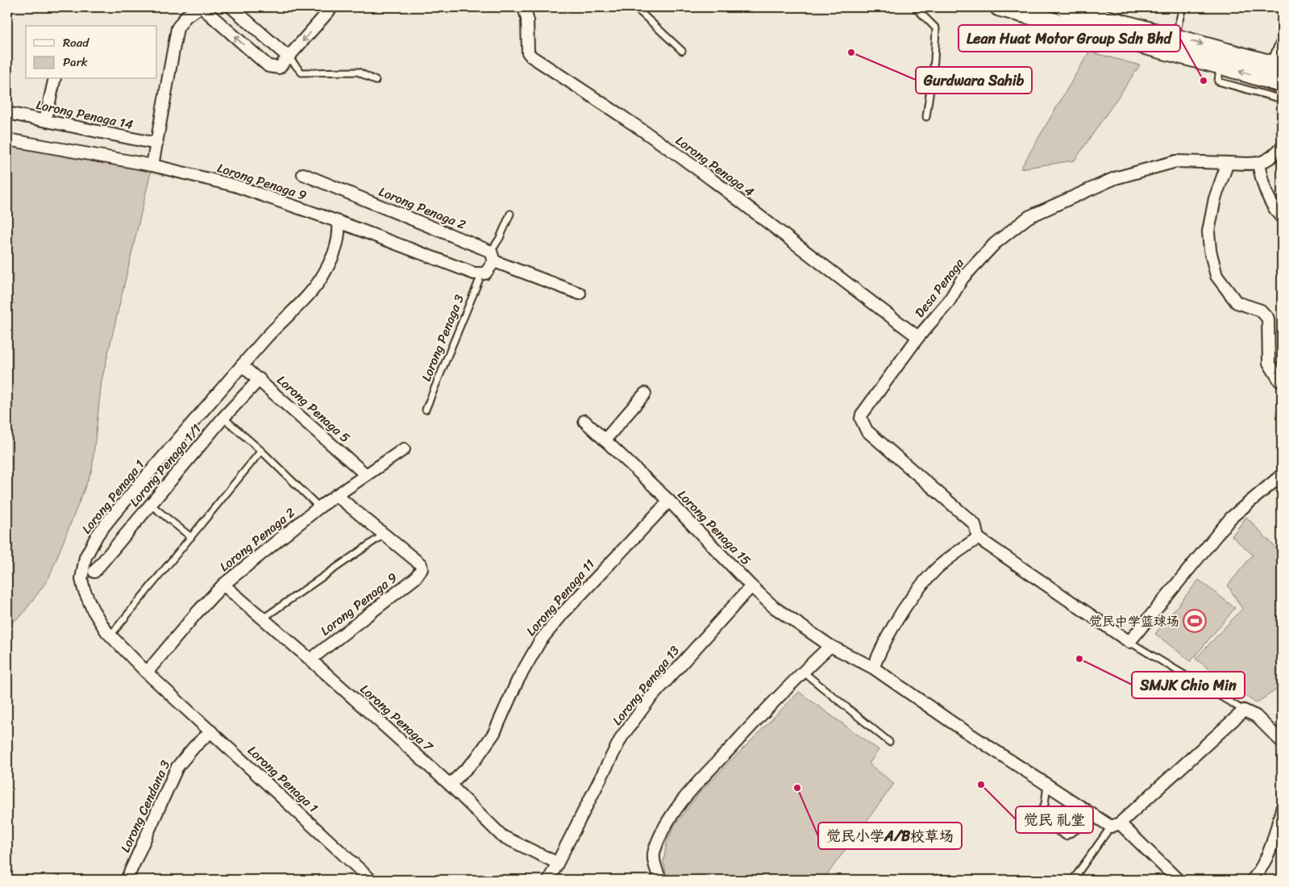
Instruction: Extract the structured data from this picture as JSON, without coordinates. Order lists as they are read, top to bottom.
{
  "streets": {
    "street": [
      "Lorong Penaga 14",
      "Lorong Penaga 4",
      "Lorong Penaga 9",
      "Lorong Penaga 2",
      "Desa Penaga",
      "Lorong Penaga 5",
      "Lorong Penaga 1/1",
      "Lorong Penaga 1",
      "Lorong Penaga 15",
      "Lorong Penaga 11",
      "Lorong Penaga 13",
      "Lorong Penaga 7",
      "Lorong Cendana 3"
    ],
    "lane": ["Lorong Penaga 3"]
  },
  "crossings": [
    ["Lorong Penaga 4", "Desa Penaga"],
    ["Lorong Penaga 9", "Lorong Penaga 3"],
    ["Lorong Penaga 9", "Lorong Penaga 1"],
    ["Lorong Penaga 9", "Lorong Penaga 7"],
    ["Lorong Penaga 2", "Lorong Penaga 5"],
    ["Lorong Penaga 2", "Lorong Penaga 1"],
    ["Lorong Penaga 2", "Lorong Penaga 7"],
    ["Lorong Penaga 5", "Lorong Penaga 1/1"],
    ["Lorong Penaga 5", "Lorong Penaga 1"],
    ["Lorong Penaga 1", "Lorong Cendana 3"],
    ["Lorong Penaga 15", "Lorong Penaga 11"],
    ["Lorong Penaga 15", "Lorong Penaga 13"],
    ["Lorong Penaga 11", "Lorong Penaga 7"],
    ["Lorong Penaga 13", "Lorong Penaga 7"]
  ],
  "places": {
    "other": [
      "Gurdwara Sahib",
      "Lean Huat Motor Group Sdn Bhd",
      "SMJK Chio Min",
      "觉民 礼堂",
      "觉民小学A/B校草场"
    ],
    "sports": ["觉民中学篮球场"]
  },
  "legend": ["Road", "Park"]
}
